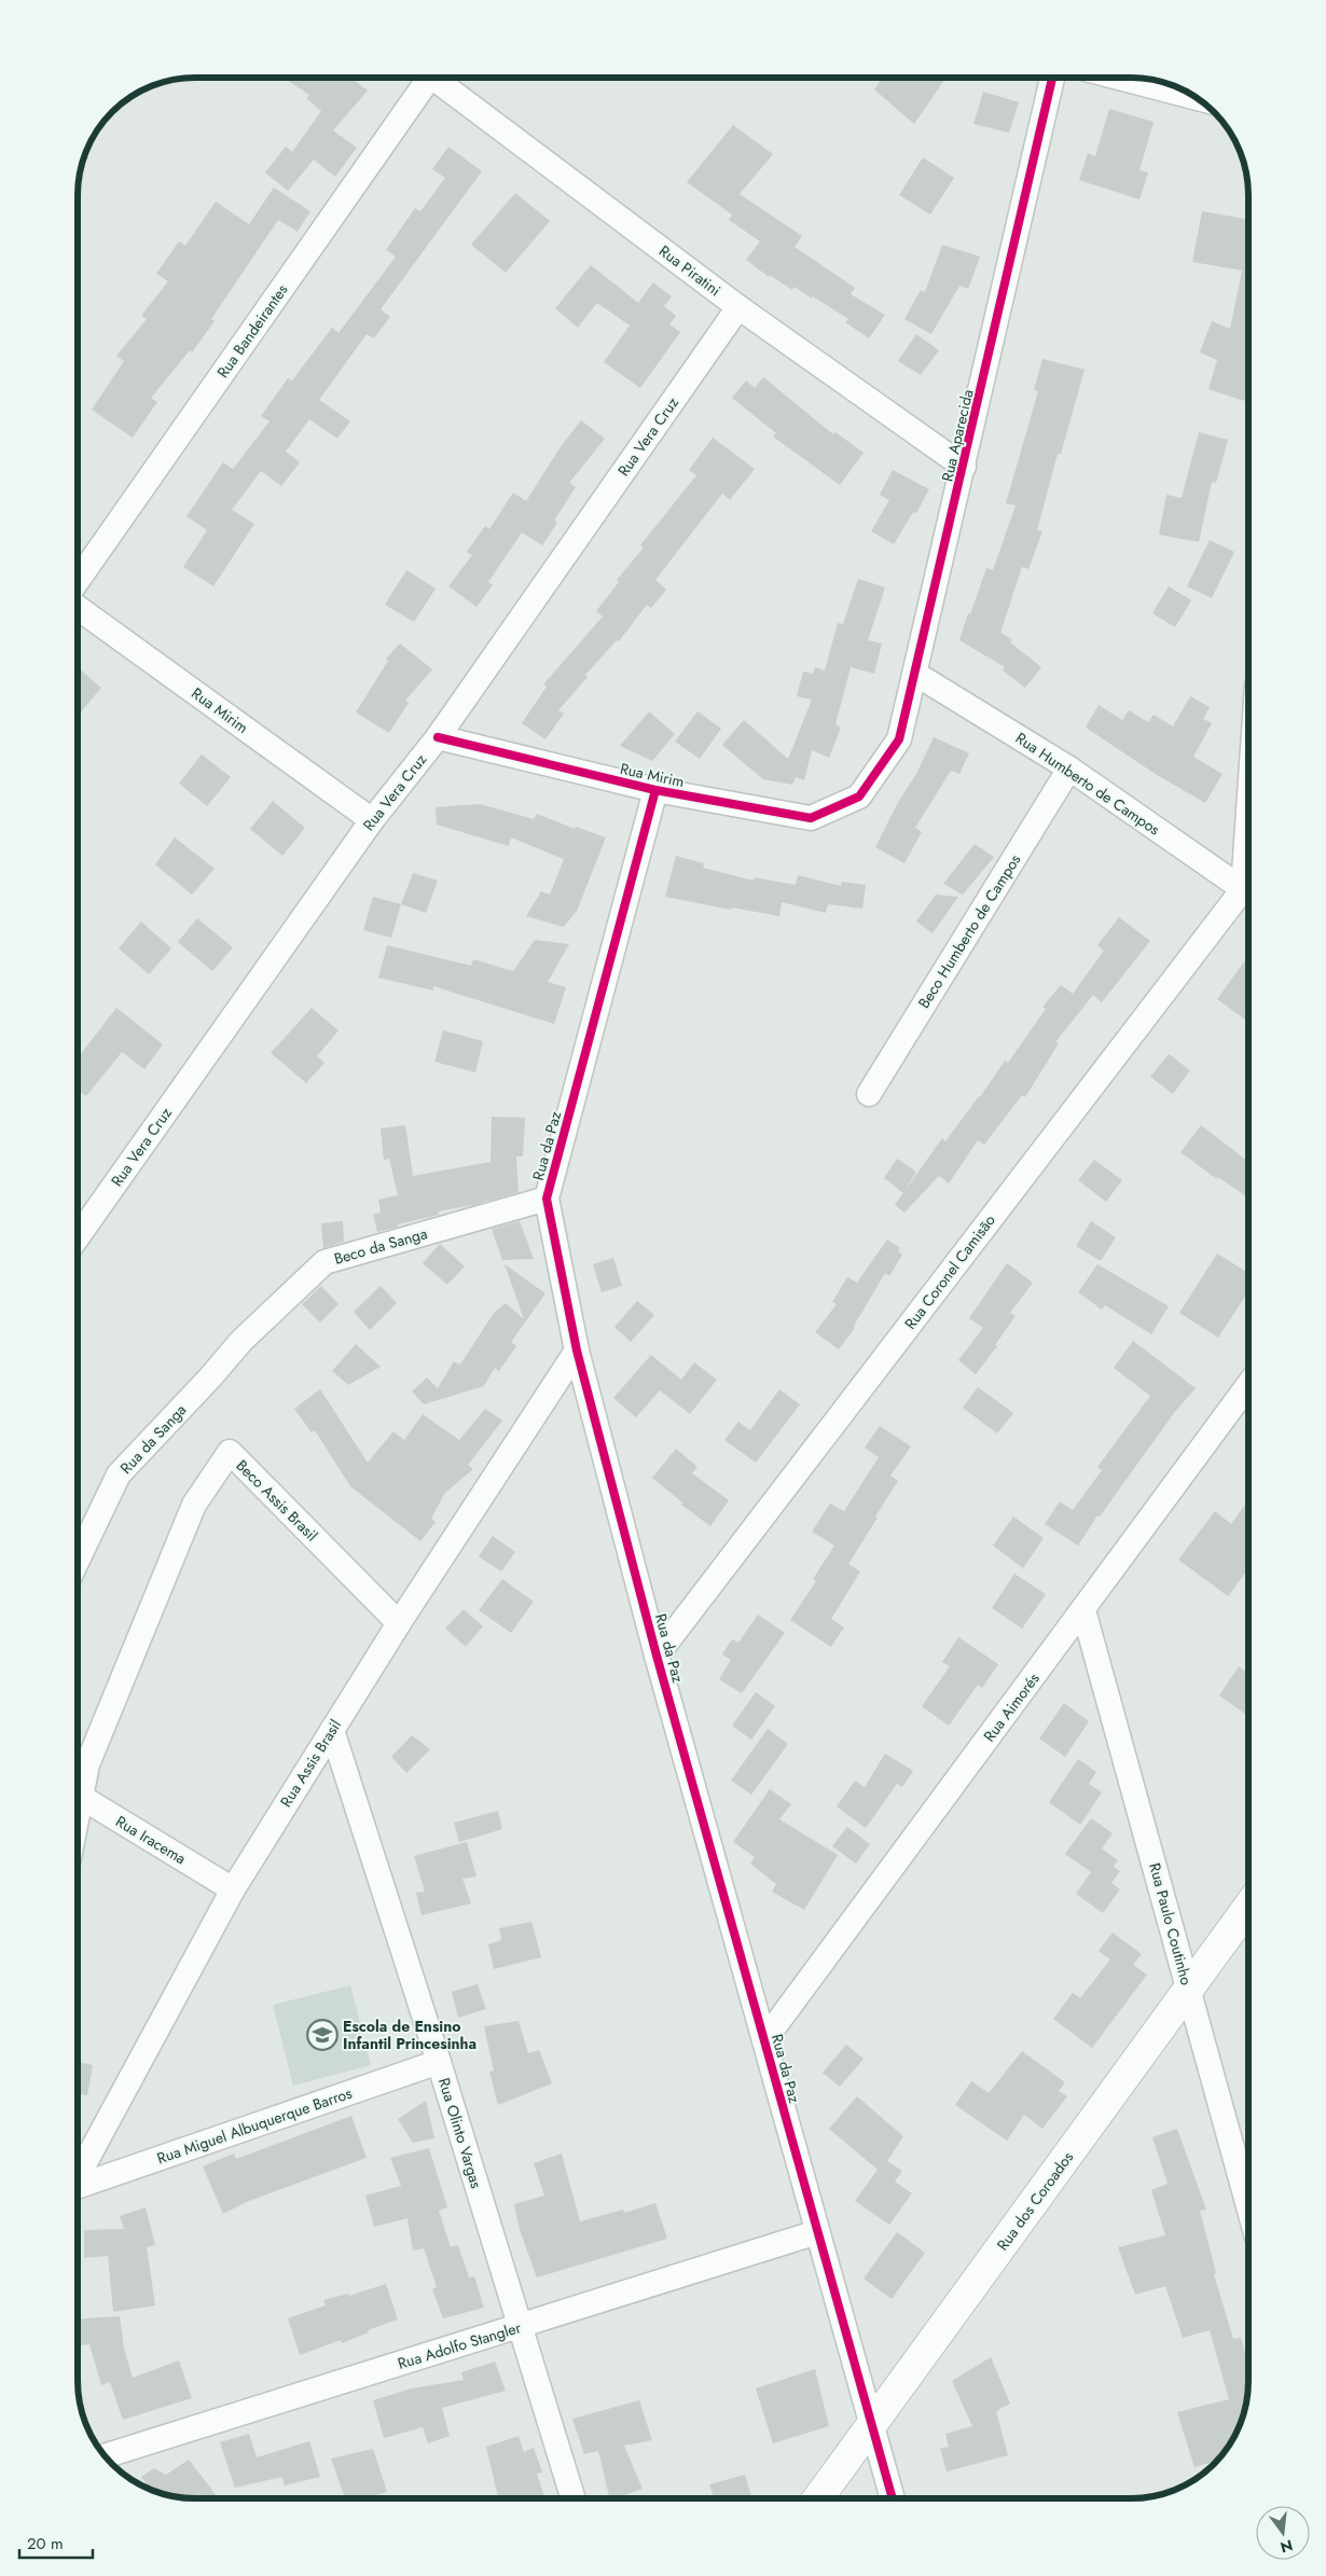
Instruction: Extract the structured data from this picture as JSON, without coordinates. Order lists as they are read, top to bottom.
{
  "streets": {
    "street": [
      "Rua Piratini",
      "Rua Bandeirantes",
      "Rua Aparecida",
      "Rua Vera Cruz",
      "Rua Mirim",
      "Rua Humberto de Campos",
      "Beco Humberto de Campos",
      "Rua da Paz",
      "Beco da Sanga",
      "Rua Coronel Camisão",
      "Rua da Sanga",
      "Beco Assis Brasil",
      "Rua Aimorés",
      "Rua Assis Brasil",
      "Rua Iracema",
      "Rua Paulo Coutinho",
      "Rua Miguel Albuquerque Barros",
      "Rua Olinto Vargas",
      "Rua dos Coroados",
      "Rua Adolfo Stangler"
    ]
  },
  "crossings": [
    ["Rua Piratini", "Rua Aparecida"],
    ["Rua Piratini", "Rua Vera Cruz"],
    ["Rua Aparecida", "Rua Mirim"],
    ["Rua Aparecida", "Rua Humberto de Campos"],
    ["Rua Vera Cruz", "Rua Mirim"],
    ["Rua Mirim", "Rua da Paz"],
    ["Rua Humberto de Campos", "Beco Humberto de Campos"],
    ["Rua da Paz", "Beco da Sanga"],
    ["Rua da Paz", "Rua Coronel Camisão"],
    ["Rua da Paz", "Rua Aimorés"],
    ["Rua da Paz", "Rua Assis Brasil"],
    ["Rua da Paz", "Rua dos Coroados"],
    ["Rua da Paz", "Rua Adolfo Stangler"],
    ["Beco da Sanga", "Rua da Sanga"],
    ["Beco Assis Brasil", "Rua Assis Brasil"],
    ["Rua Aimorés", "Rua Paulo Coutinho"],
    ["Rua Assis Brasil", "Rua Iracema"],
    ["Rua Assis Brasil", "Rua Olinto Vargas"],
    ["Rua Paulo Coutinho", "Rua dos Coroados"],
    ["Rua Miguel Albuquerque Barros", "Rua Olinto Vargas"],
    ["Rua Olinto Vargas", "Rua Adolfo Stangler"]
  ],
  "places": {
    "school or university": ["Escola de Ensino Infantil Princesinha"]
  },
  "scale_bar": "20 m",
  "north": "bottom"
}
